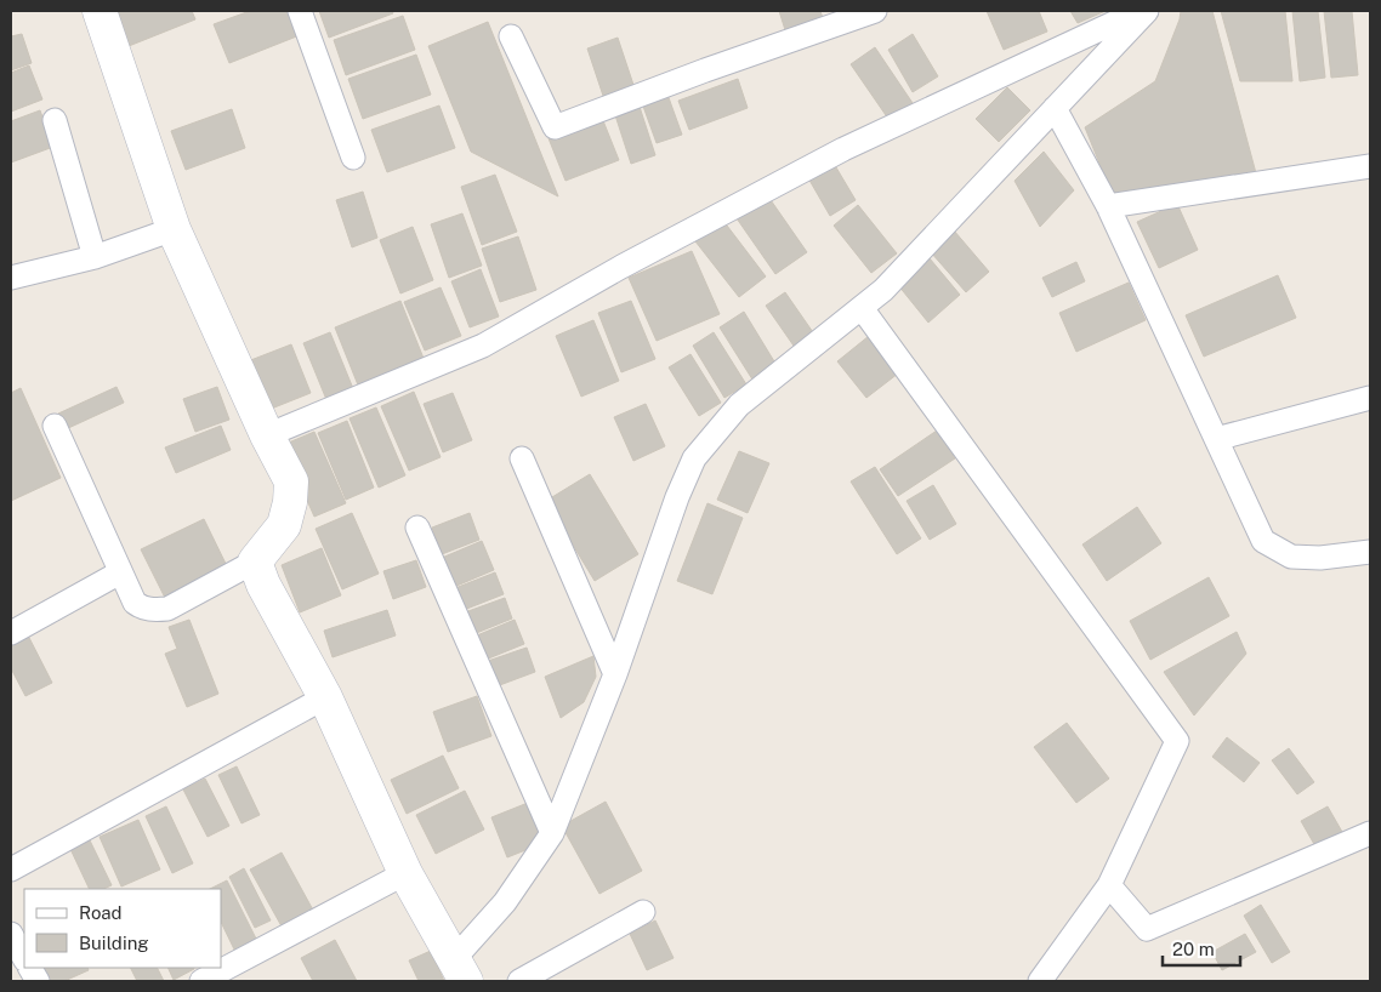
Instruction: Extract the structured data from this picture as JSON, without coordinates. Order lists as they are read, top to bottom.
{
  "legend": ["Road", "Building"],
  "scale_bar": "20 m"
}
